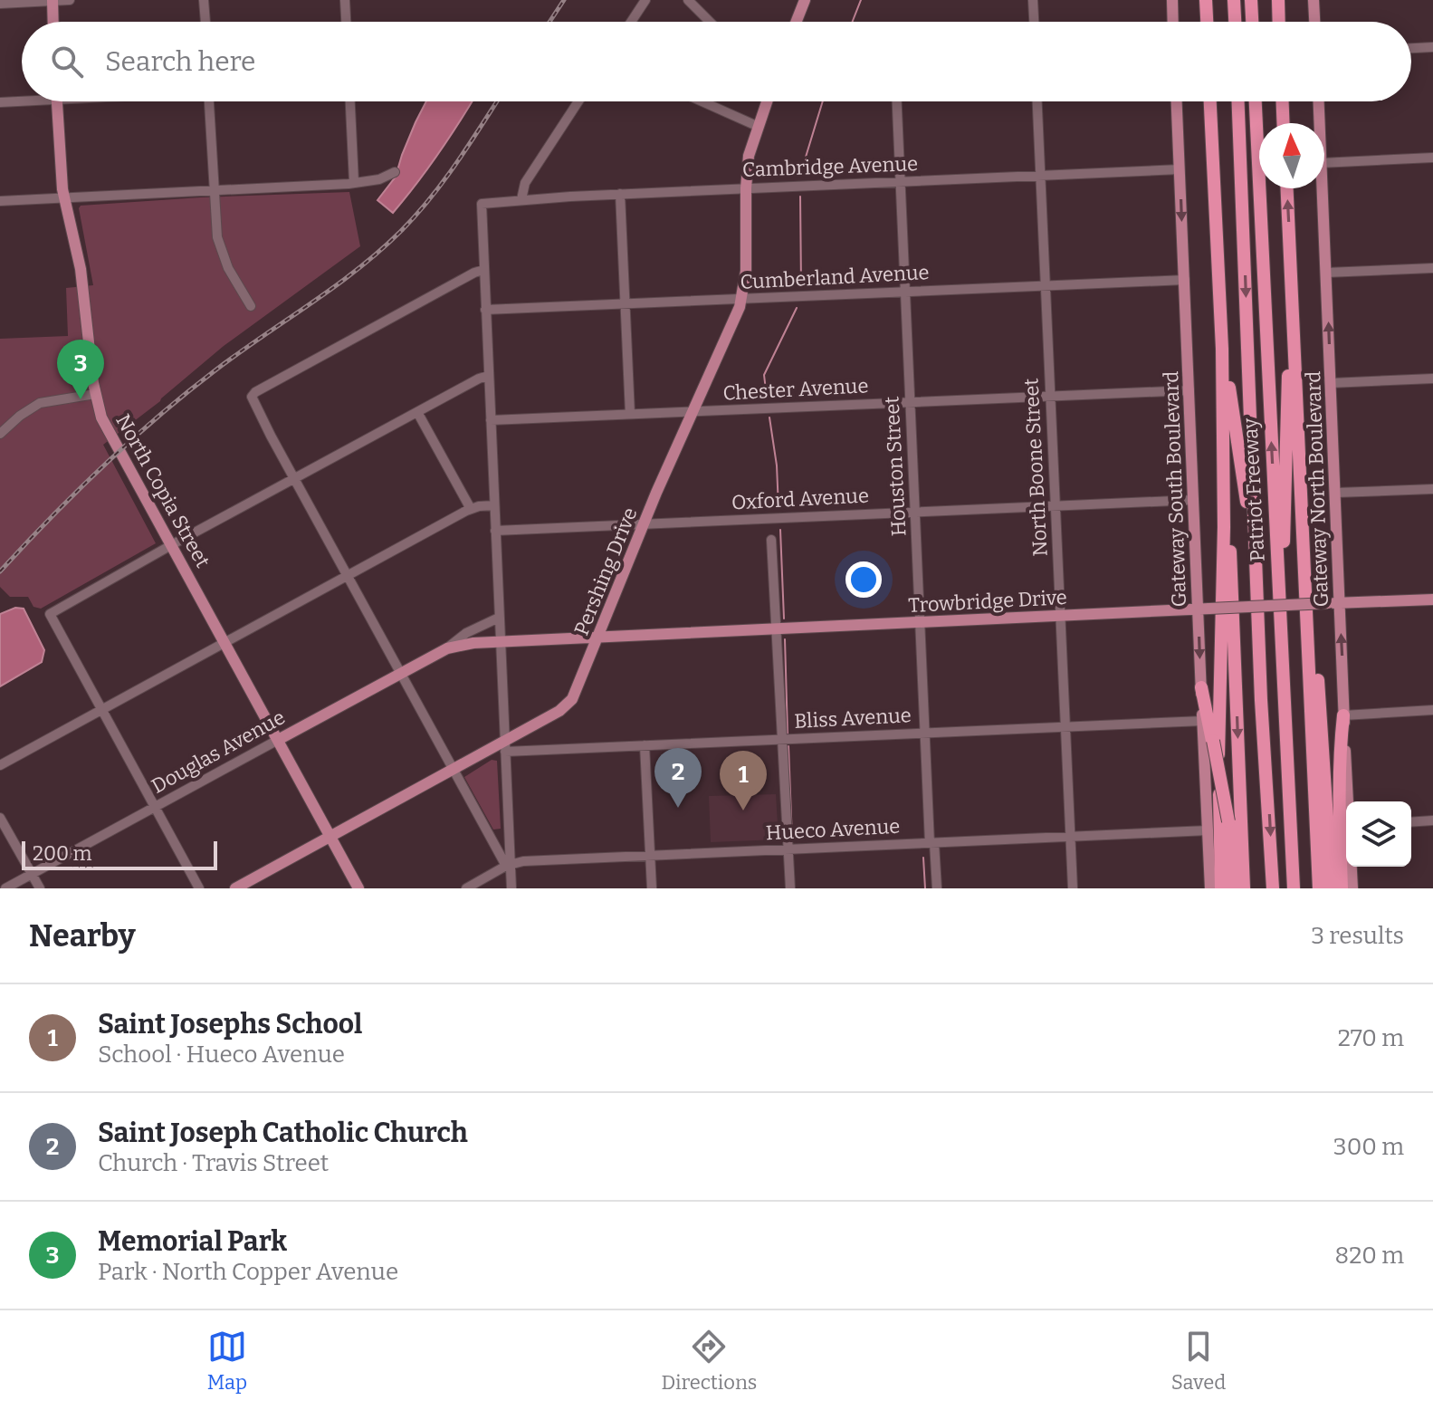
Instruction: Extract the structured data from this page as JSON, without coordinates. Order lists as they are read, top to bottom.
{
  "streets": {
    "highway": ["Patriot Freeway"],
    "main road": [
      "Gateway South Boulevard",
      "Gateway North Boulevard",
      "North Copia Street",
      "Pershing Drive",
      "Trowbridge Drive",
      "Douglas Avenue"
    ],
    "street": [
      "Cambridge Avenue",
      "Cumberland Avenue",
      "Chester Avenue",
      "Houston Street",
      "North Boone Street",
      "Oxford Avenue",
      "Bliss Avenue",
      "Hueco Avenue"
    ]
  },
  "crossings": [
    ["Cambridge Avenue", "Houston Street"],
    ["Cambridge Avenue", "North Boone Street"],
    ["Cambridge Avenue", "Gateway South Boulevard"],
    ["Cambridge Avenue", "Pershing Drive"],
    ["Cumberland Avenue", "Houston Street"],
    ["Cumberland Avenue", "North Boone Street"],
    ["Cumberland Avenue", "Gateway South Boulevard"],
    ["Cumberland Avenue", "Pershing Drive"],
    ["Chester Avenue", "Houston Street"],
    ["Chester Avenue", "North Boone Street"],
    ["Chester Avenue", "Gateway South Boulevard"],
    ["Chester Avenue", "Pershing Drive"],
    ["Houston Street", "Oxford Avenue"],
    ["Houston Street", "Trowbridge Drive"],
    ["Houston Street", "Bliss Avenue"],
    ["Houston Street", "Hueco Avenue"],
    ["North Boone Street", "Oxford Avenue"],
    ["North Boone Street", "Trowbridge Drive"],
    ["North Boone Street", "Bliss Avenue"],
    ["North Boone Street", "Hueco Avenue"],
    ["Gateway South Boulevard", "Oxford Avenue"],
    ["Gateway South Boulevard", "Trowbridge Drive"],
    ["Gateway South Boulevard", "Bliss Avenue"],
    ["Gateway South Boulevard", "Hueco Avenue"],
    ["Gateway North Boulevard", "Trowbridge Drive"],
    ["North Copia Street", "Pershing Drive"],
    ["North Copia Street", "Douglas Avenue"],
    ["Oxford Avenue", "Pershing Drive"],
    ["Pershing Drive", "Trowbridge Drive"],
    ["Pershing Drive", "Bliss Avenue"],
    ["Trowbridge Drive", "Douglas Avenue"]
  ],
  "scale_bar": "200 m",
  "north": "top",
  "page": {
    "search": "Search here",
    "pins": ["3", "2", "1"],
    "scale": "200 m",
    "heading": ["Nearby", "3 results"],
    "list": [
      {
        "mark": "1",
        "name": "Saint Josephs School",
        "note": "School · Hueco Avenue",
        "value": "270 m"
      },
      {
        "mark": "2",
        "name": "Saint Joseph Catholic Church",
        "note": "Church · Travis Street",
        "value": "300 m"
      },
      {
        "mark": "3",
        "name": "Memorial Park",
        "note": "Park · North Copper Avenue",
        "value": "820 m"
      }
    ],
    "nav": ["Map", "Directions", "Saved"]
  }
}
